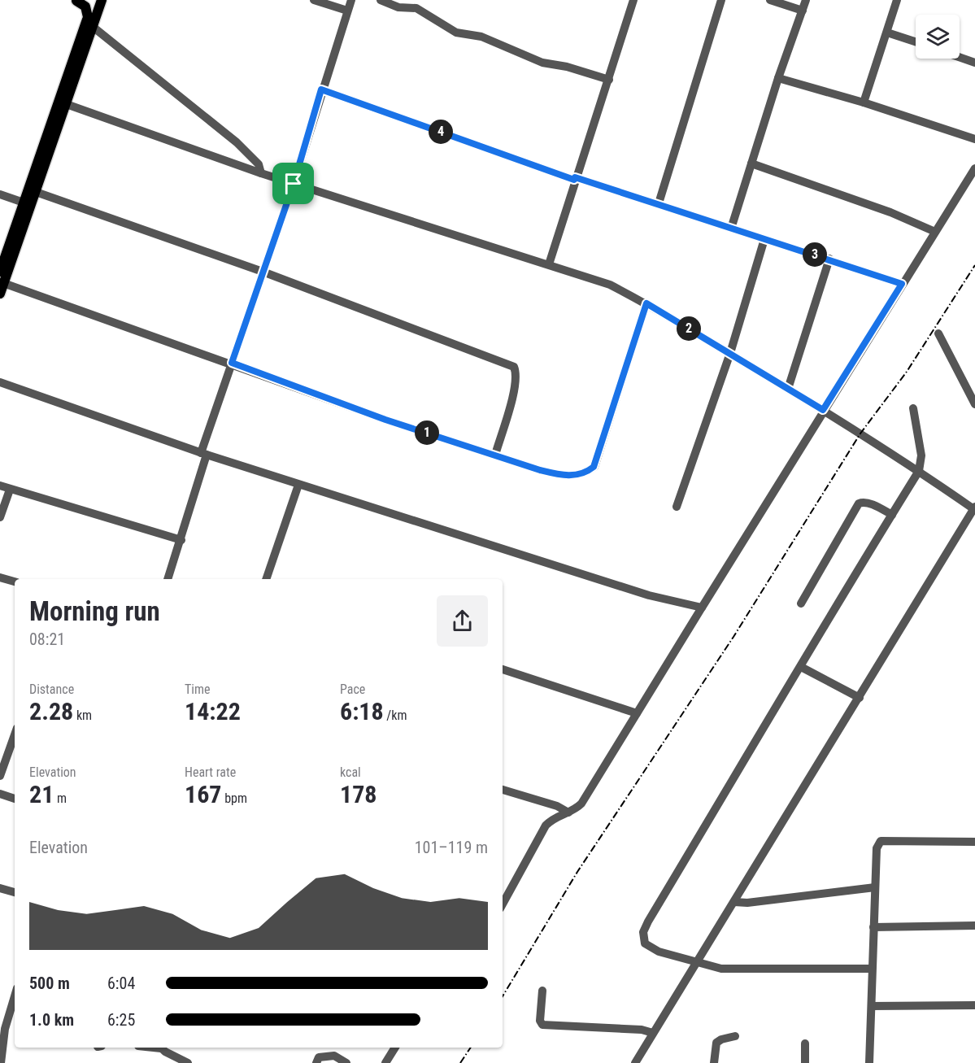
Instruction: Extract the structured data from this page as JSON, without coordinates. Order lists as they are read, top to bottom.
{
  "page": {
    "pins": [
      "4",
      "3",
      "2",
      "1"
    ],
    "heading": ["Morning run", "08:21"],
    "stats": [
      ["Distance", "2.28 km"],
      ["Time", "14:22"],
      ["Pace", "6:18 /km"],
      ["Elevation", "21 m"],
      ["Heart rate", "167 bpm"],
      ["kcal", "178"]
    ],
    "chart": ["Elevation", "101–119 m"],
    "list": [
      {
        "name": "500 m",
        "note": "6:04"
      },
      {
        "name": "1.0 km",
        "note": "6:25"
      }
    ]
  }
}
